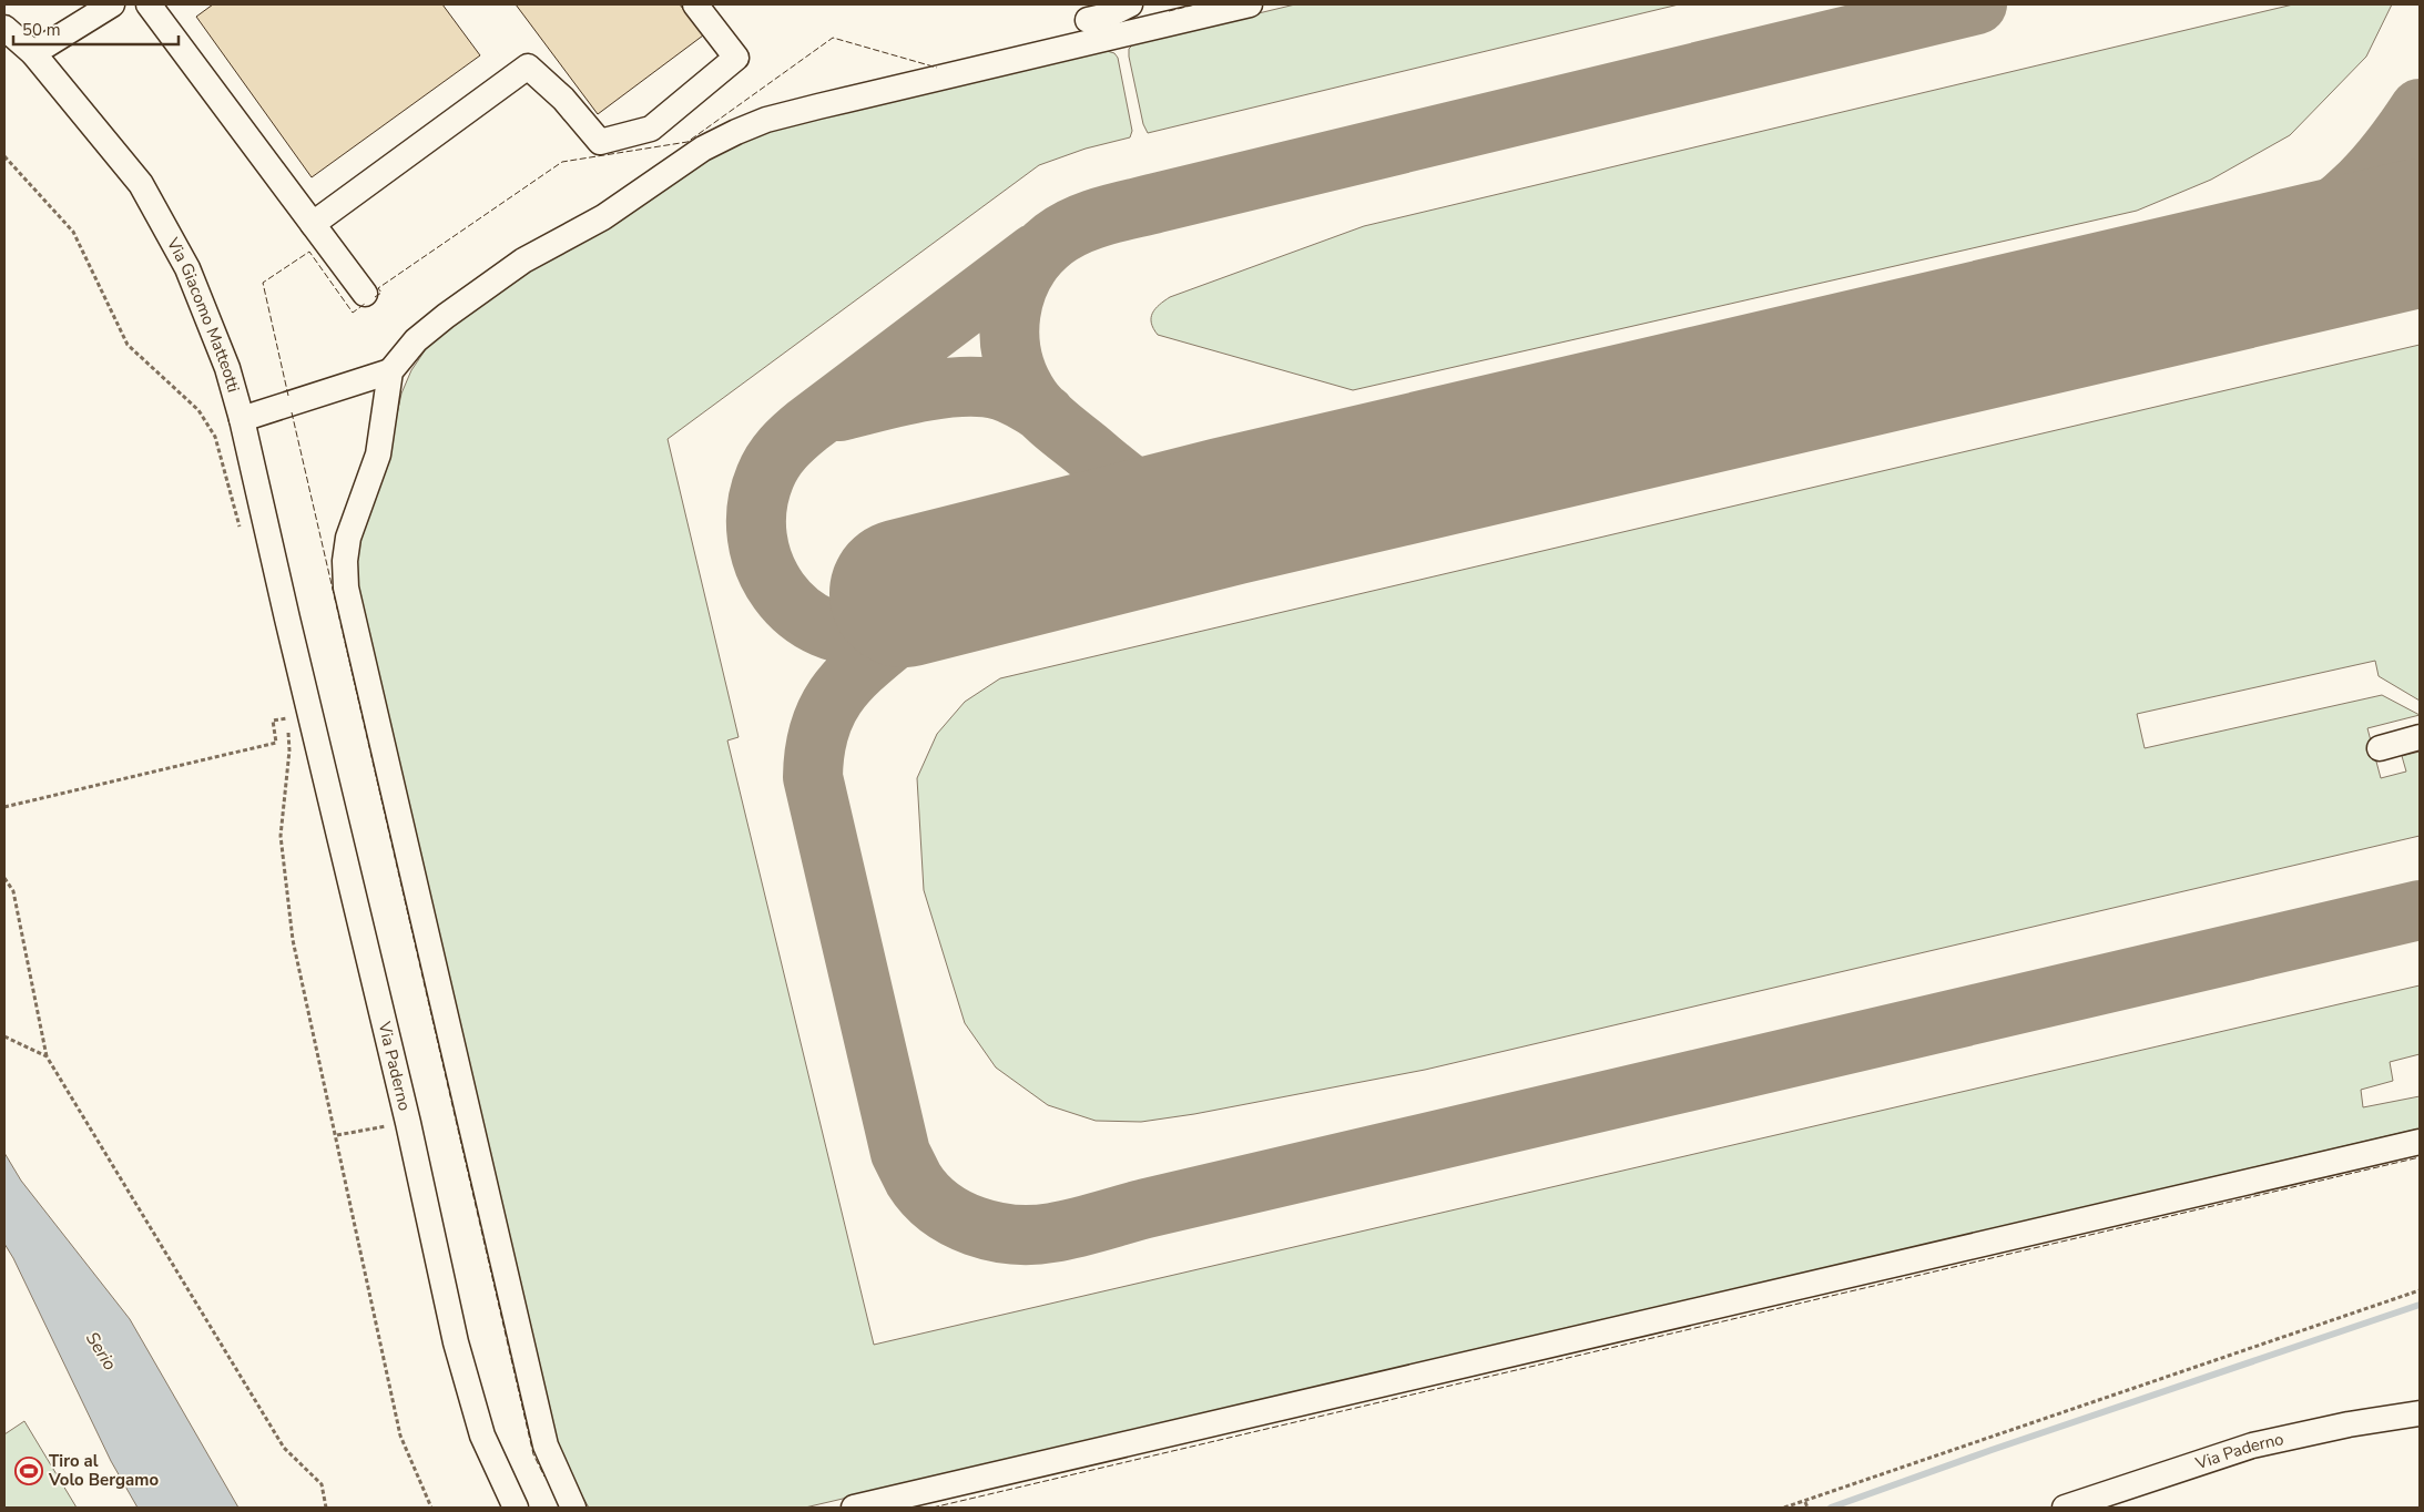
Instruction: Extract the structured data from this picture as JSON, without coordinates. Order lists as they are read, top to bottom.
{
  "streets": {
    "street": ["Via Giacomo Matteotti", "Via Paderno"]
  },
  "crossings": [
    ["Via Giacomo Matteotti", "Via Paderno"]
  ],
  "water": ["Serio"],
  "places": {
    "sports": ["Tiro al Volo Bergamo"]
  },
  "scale_bar": "50 m"
}
